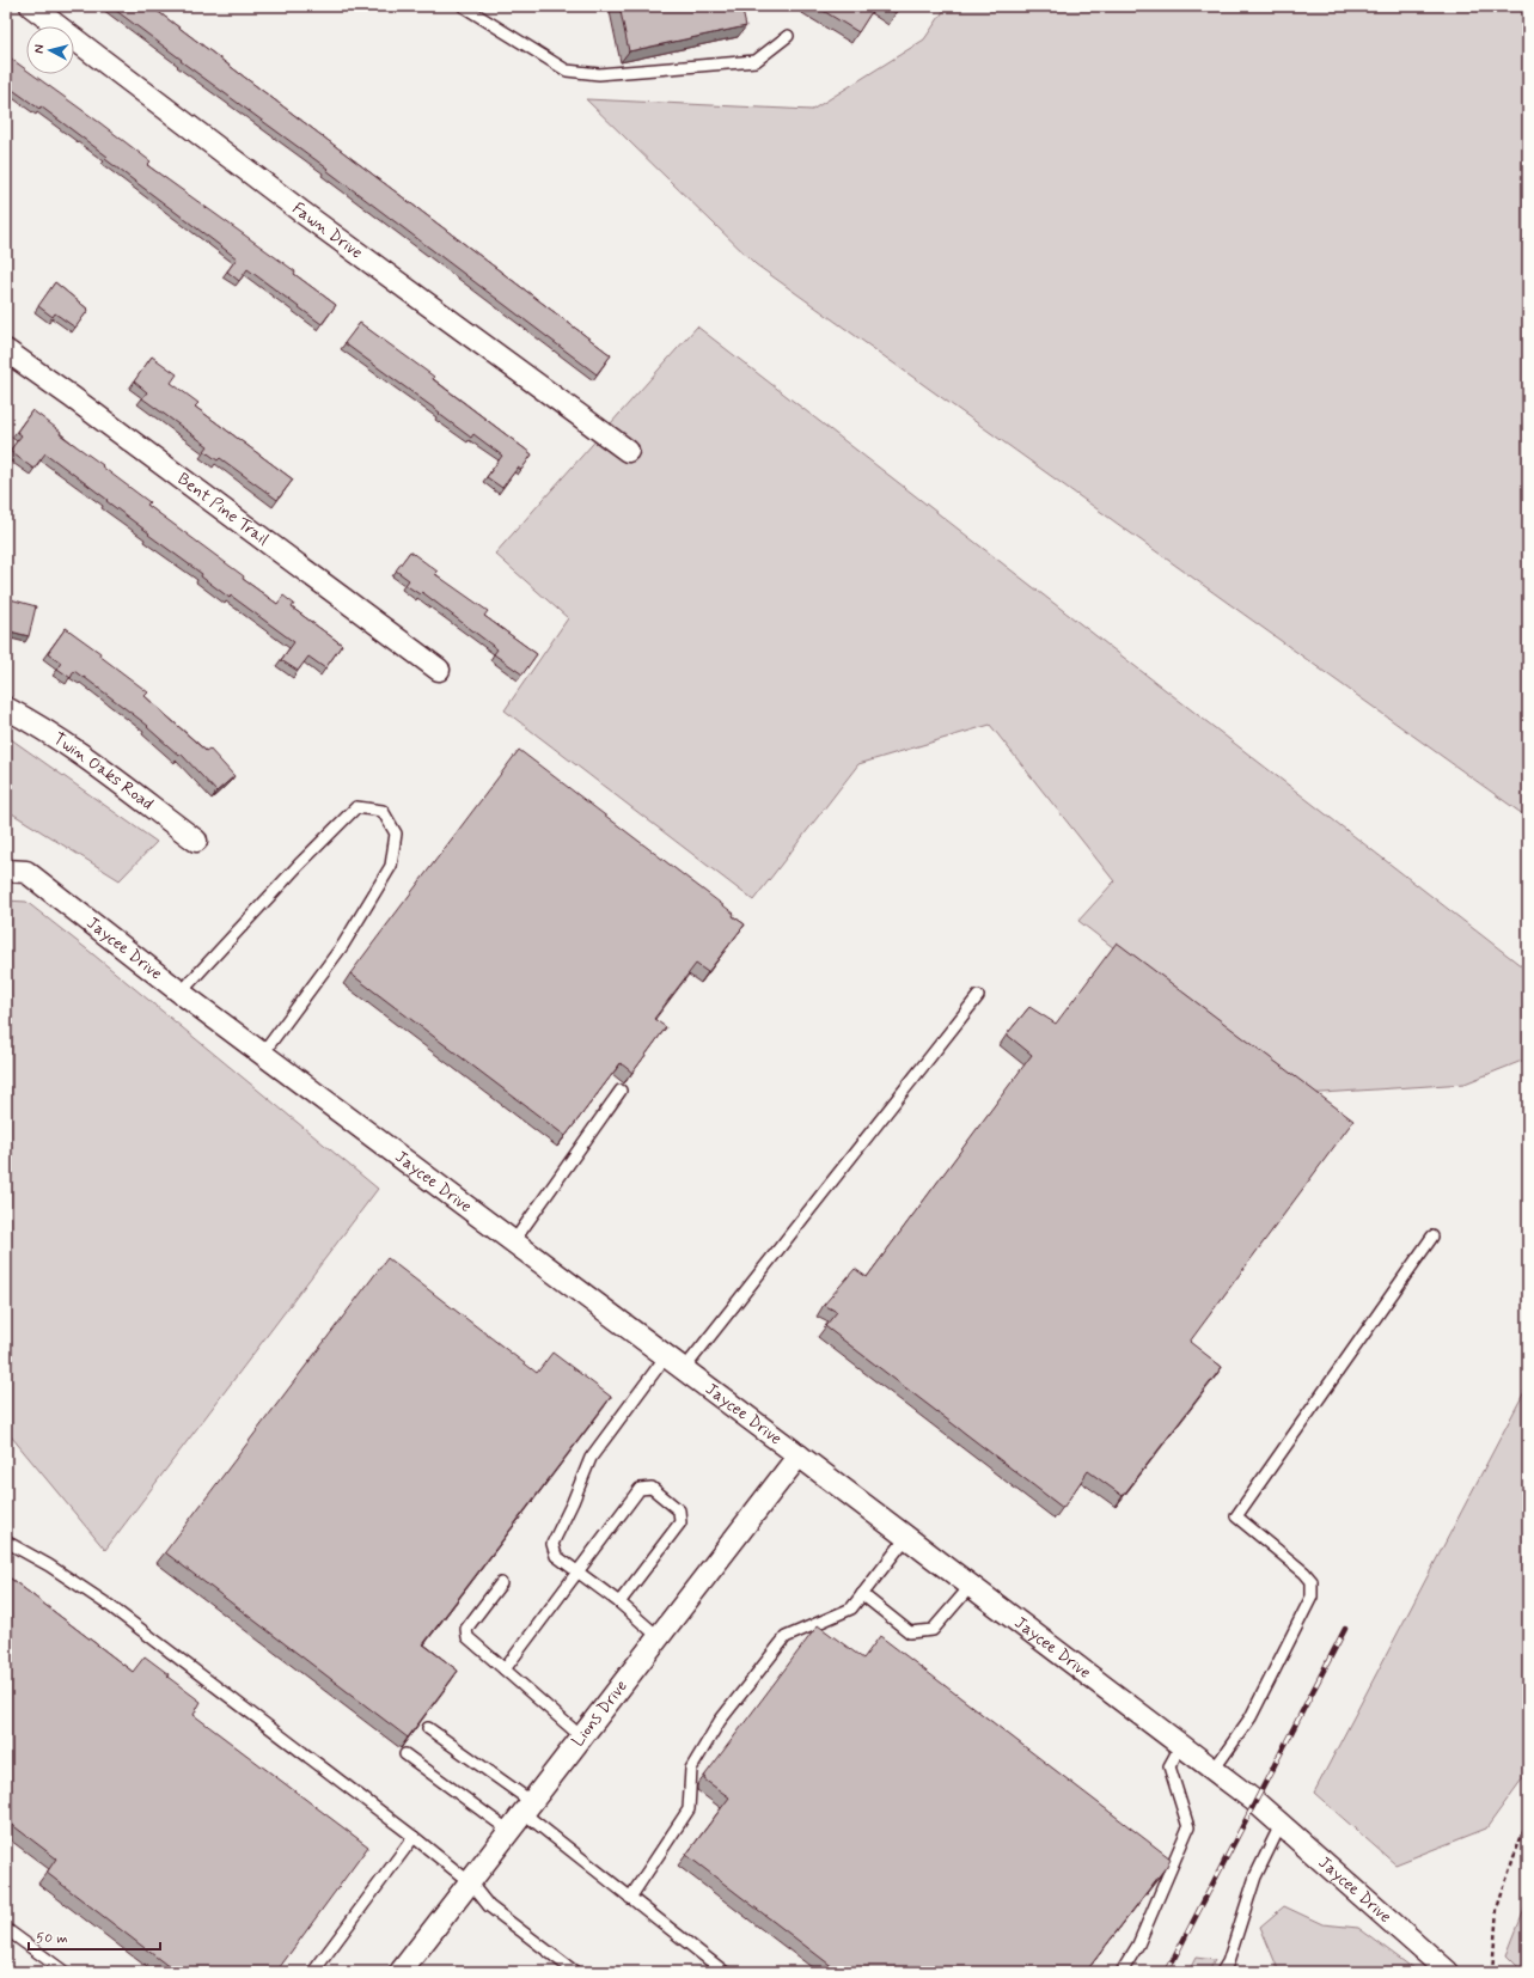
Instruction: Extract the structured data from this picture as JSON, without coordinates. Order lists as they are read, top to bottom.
{
  "streets": {
    "street": [
      "Fawn Drive",
      "Bent Pine Trail",
      "Twin Oaks Road",
      "Jaycee Drive",
      "Lions Drive"
    ]
  },
  "crossings": [
    ["Jaycee Drive", "Lions Drive"]
  ],
  "scale_bar": "50 m",
  "north": "left"
}
